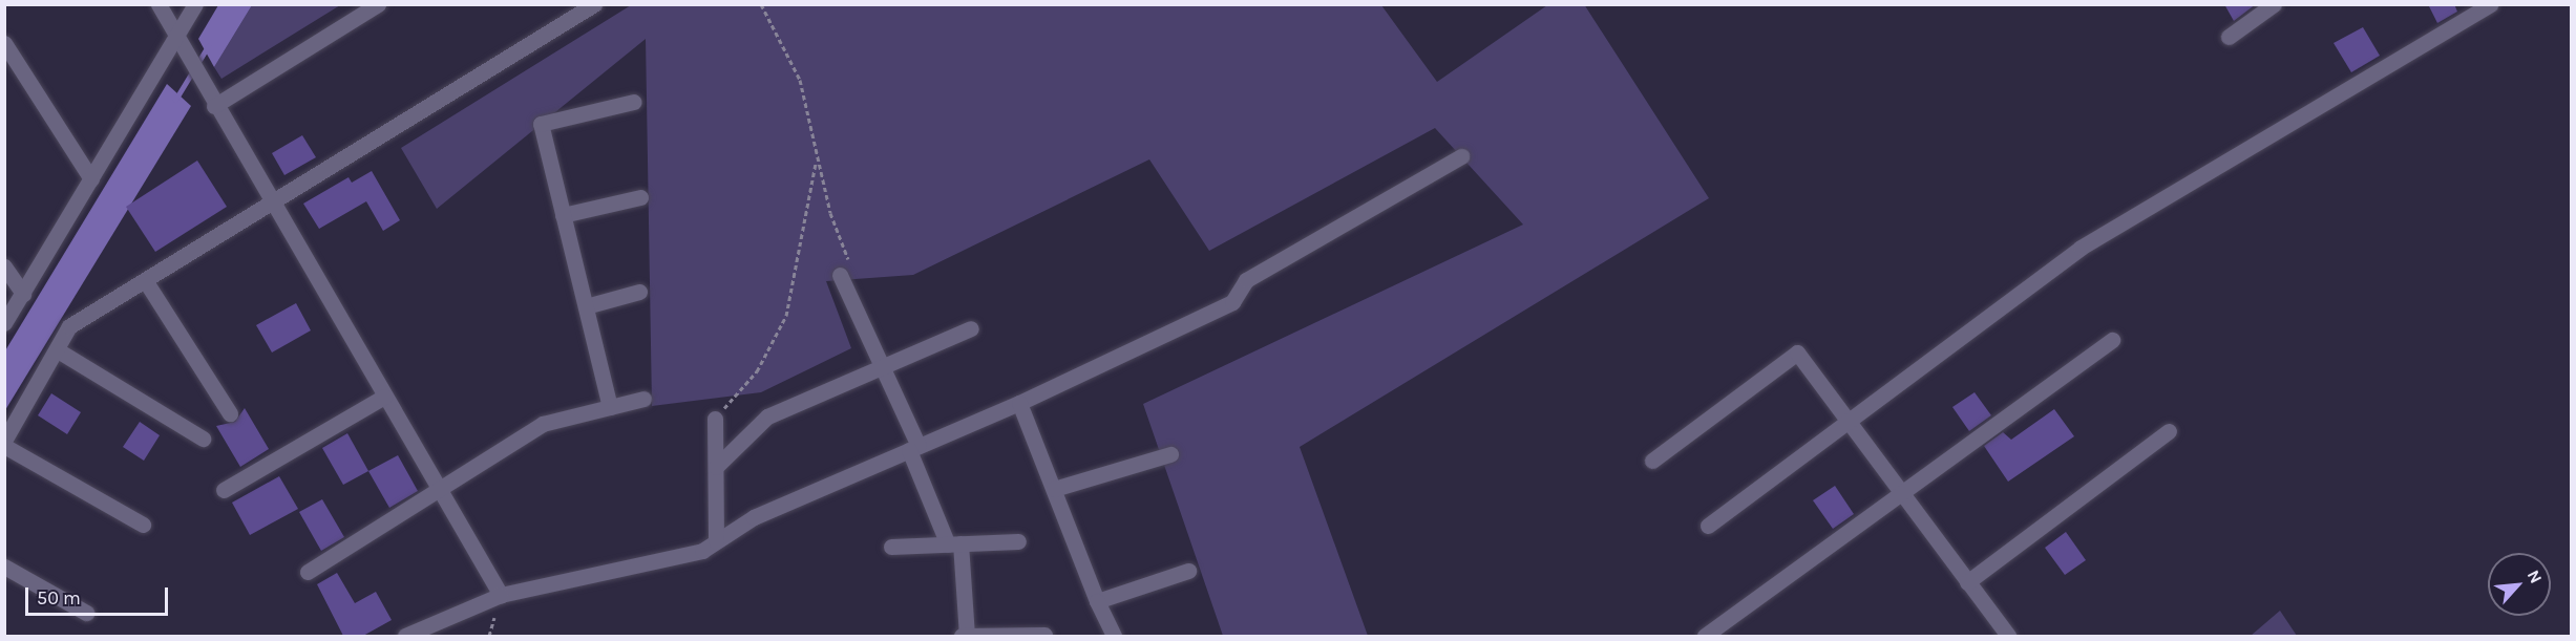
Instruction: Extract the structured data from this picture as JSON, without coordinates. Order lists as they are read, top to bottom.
{
  "scale_bar": "50 m",
  "north": "top right"
}
